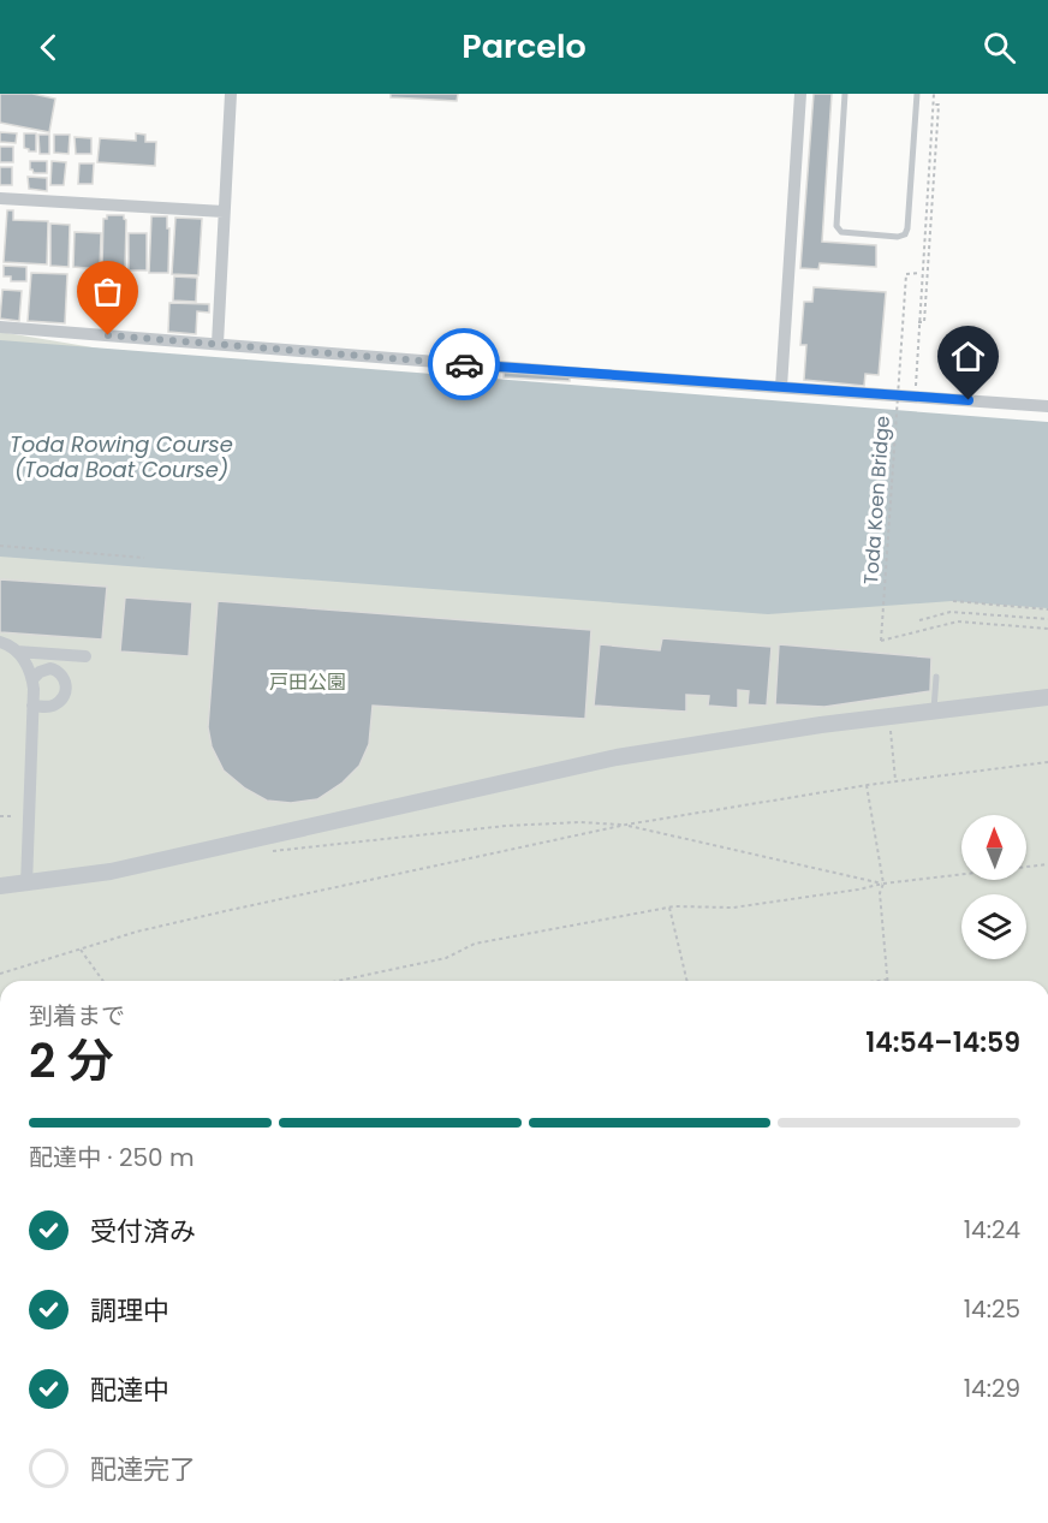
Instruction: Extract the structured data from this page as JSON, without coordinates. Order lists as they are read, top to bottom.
{
  "streets": {
    "path": ["Toda Koen Bridge"]
  },
  "water": ["Toda Rowing Course (Toda Boat Course)"],
  "parks": ["戸田公園"],
  "north": "top",
  "page": {
    "header": "Parcelo",
    "heading": ["2 分", "到着まで", "14:54–14:59"],
    "bar": "配達中 · 250 m",
    "list": [
      ["受付済み", "14:24"],
      ["調理中", "14:25"],
      ["配達中", "14:29"],
      "配達完了"
    ]
  }
}
